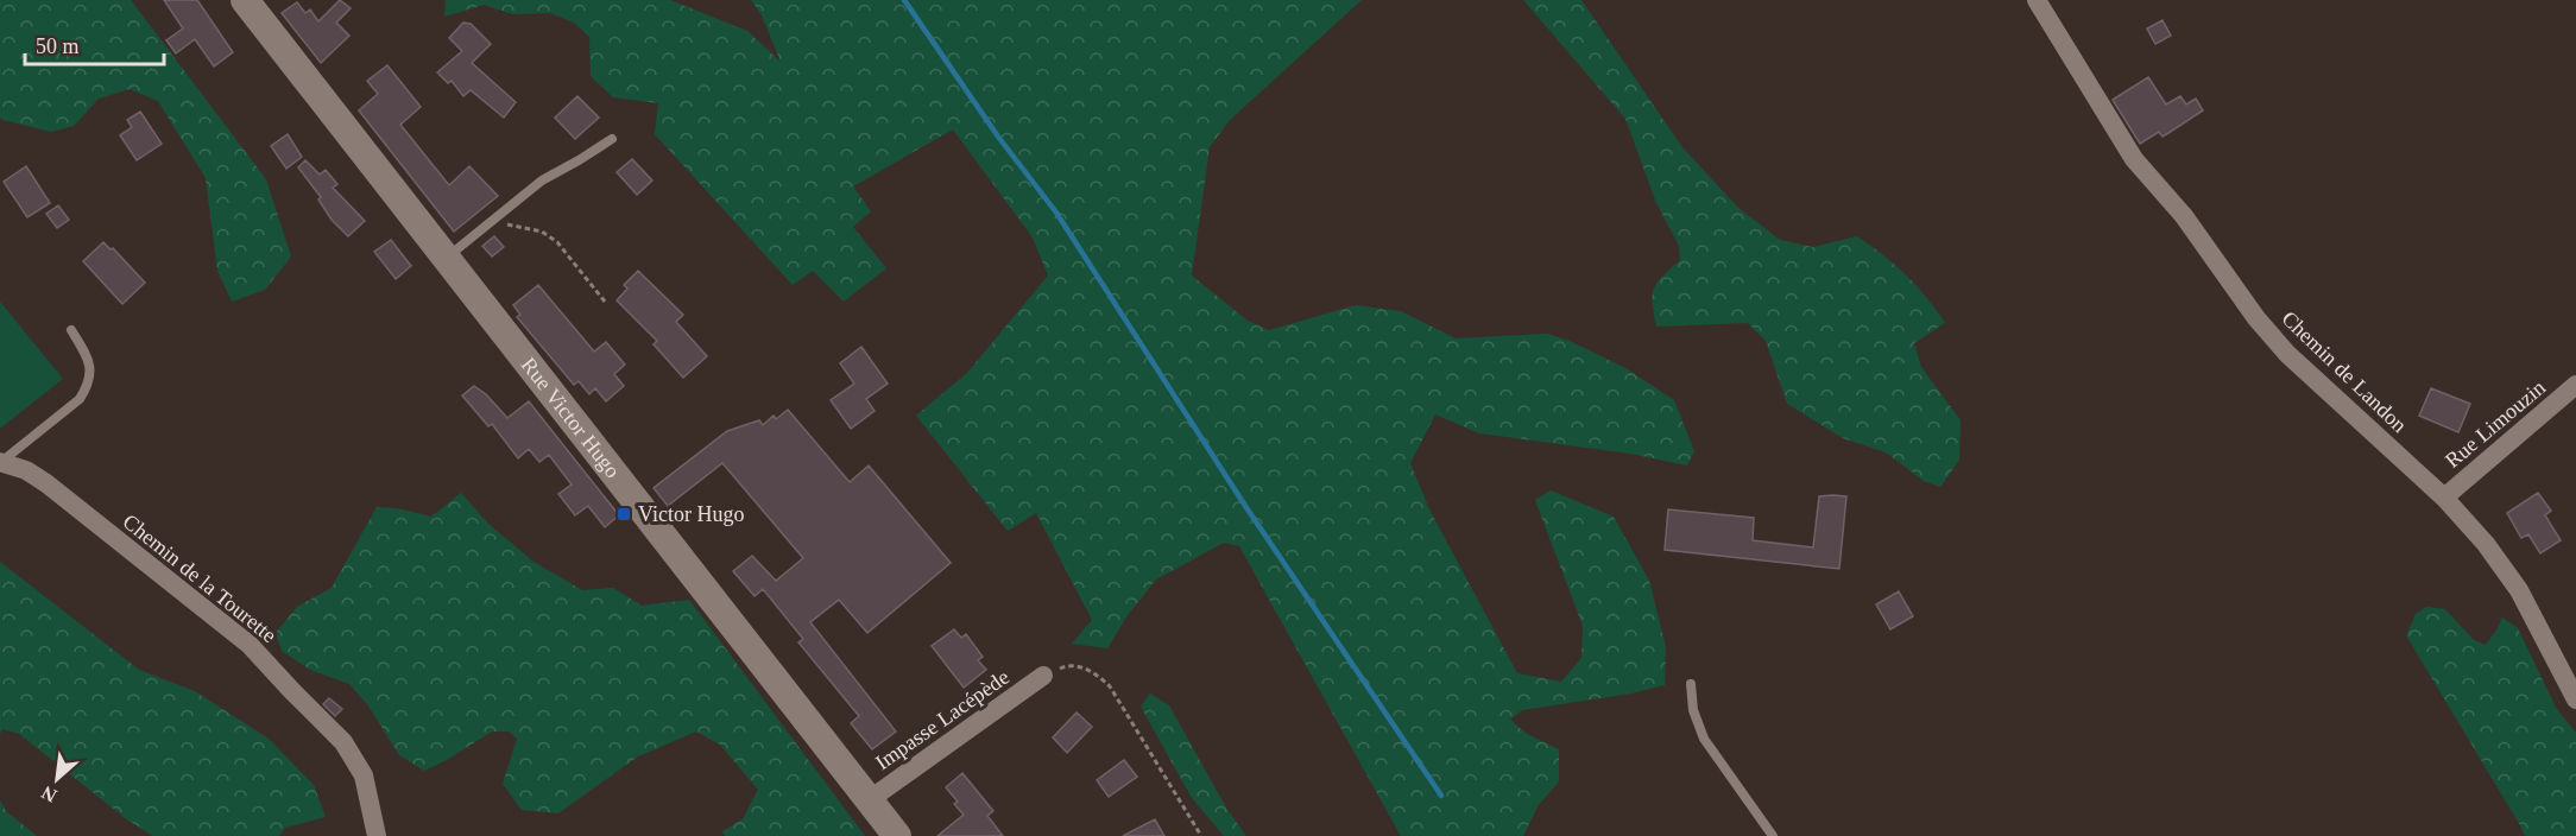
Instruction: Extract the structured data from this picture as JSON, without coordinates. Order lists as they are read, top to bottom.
{
  "streets": {
    "main road": ["Rue Victor Hugo"],
    "street": [
      "Chemin de Landon",
      "Rue Limouzin",
      "Chemin de la Tourette",
      "Impasse Lacépède"
    ]
  },
  "crossings": [
    ["Chemin de Landon", "Rue Limouzin"],
    ["Rue Victor Hugo", "Impasse Lacépède"]
  ],
  "places": {
    "transit": ["Victor Hugo"]
  },
  "scale_bar": "50 m",
  "north": "bottom left"
}
